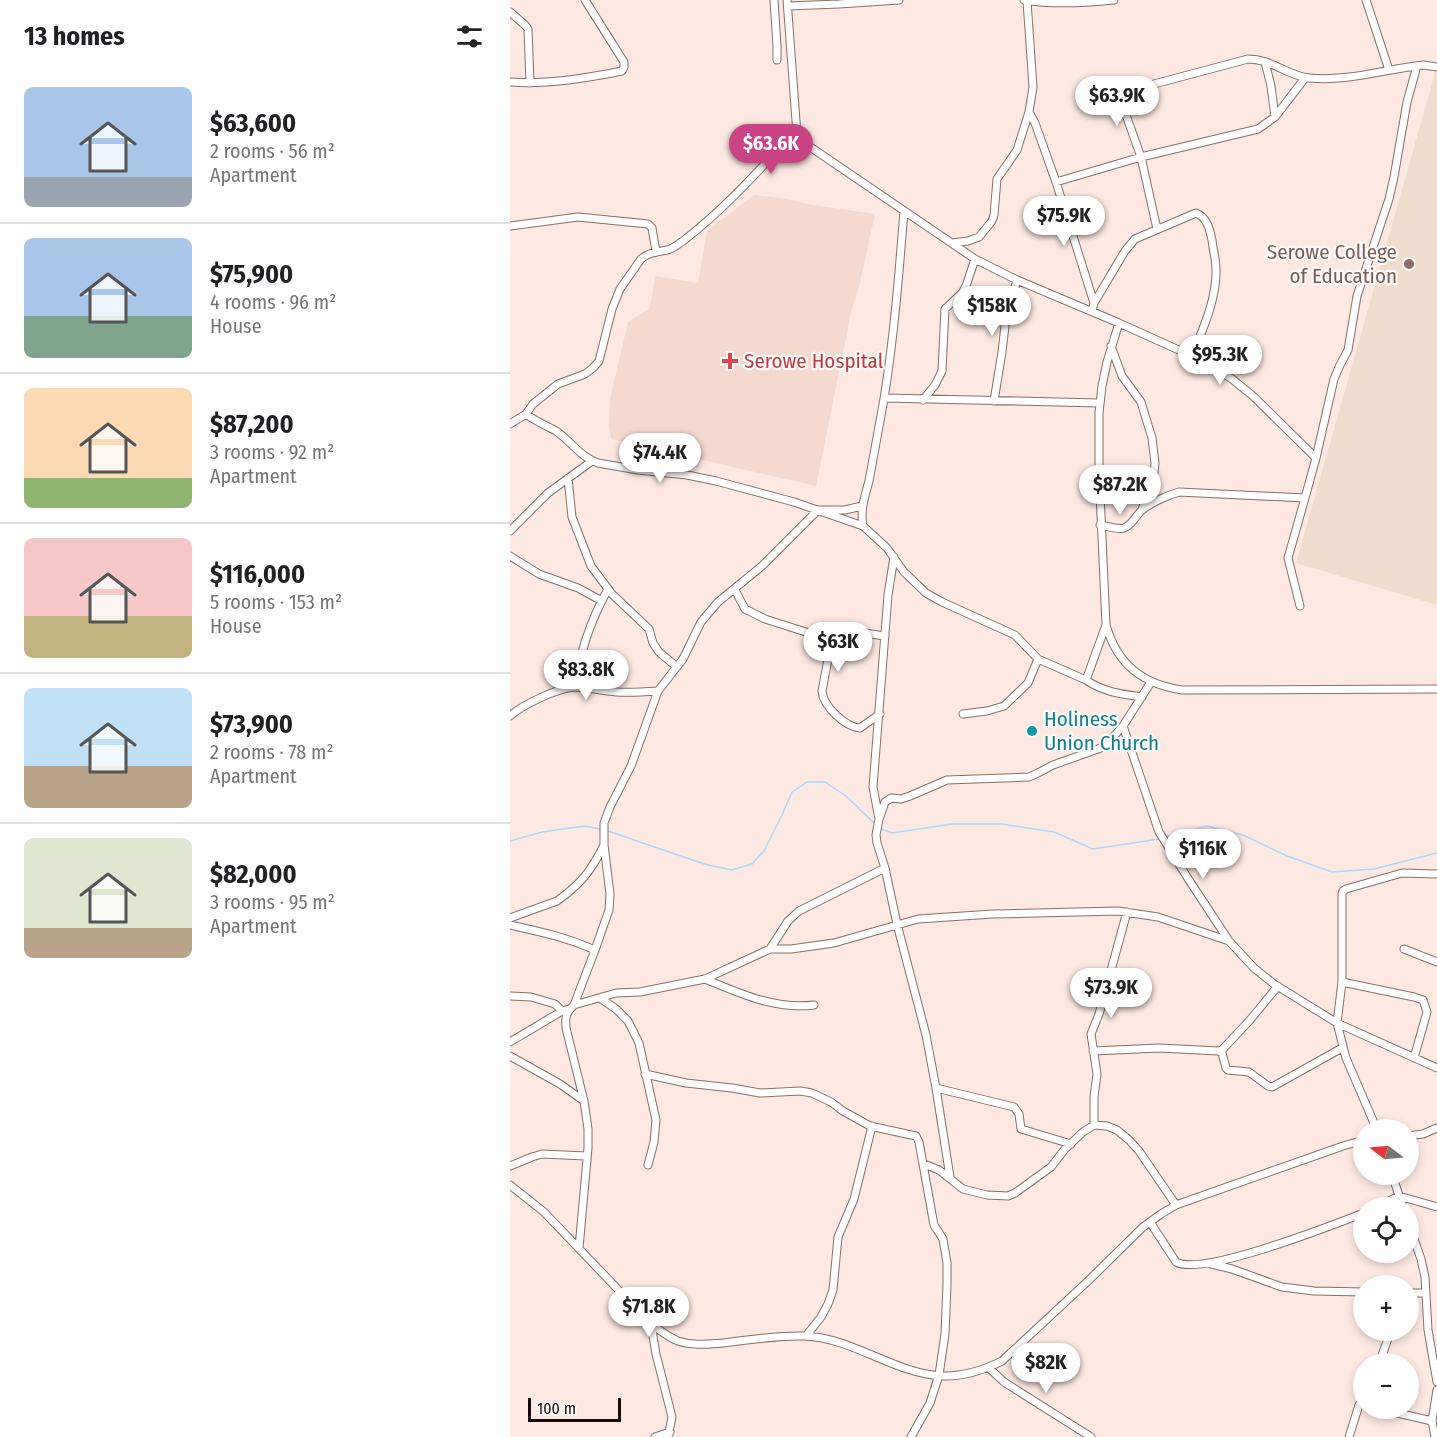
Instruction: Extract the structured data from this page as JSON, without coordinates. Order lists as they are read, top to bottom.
{
  "places": {
    "other": ["Serowe College of Education", "Holiness Union Church"],
    "health": ["Serowe Hospital"]
  },
  "scale_bar": "100 m",
  "north": "left",
  "page": {
    "heading": "13 homes",
    "list": [
      {
        "name": "$63,600",
        "note": "2 rooms · 56 m² · Apartment"
      },
      {
        "name": "$75,900",
        "note": "4 rooms · 96 m² · House"
      },
      {
        "name": "$87,200",
        "note": "3 rooms · 92 m² · Apartment"
      },
      {
        "name": "$116,000",
        "note": "5 rooms · 153 m² · House"
      },
      {
        "name": "$73,900",
        "note": "2 rooms · 78 m² · Apartment"
      },
      {
        "name": "$82,000",
        "note": "3 rooms · 95 m² · Apartment"
      }
    ],
    "price": [
      "$63.9K",
      "$63.6K",
      "$75.9K",
      "$158K",
      "$95.3K",
      "$74.4K",
      "$87.2K",
      "$63K",
      "$83.8K",
      "$116K",
      "$73.9K",
      "$71.8K",
      "$82K"
    ],
    "map_buttons": ["+", "−"],
    "scale": "100 m"
  }
}
